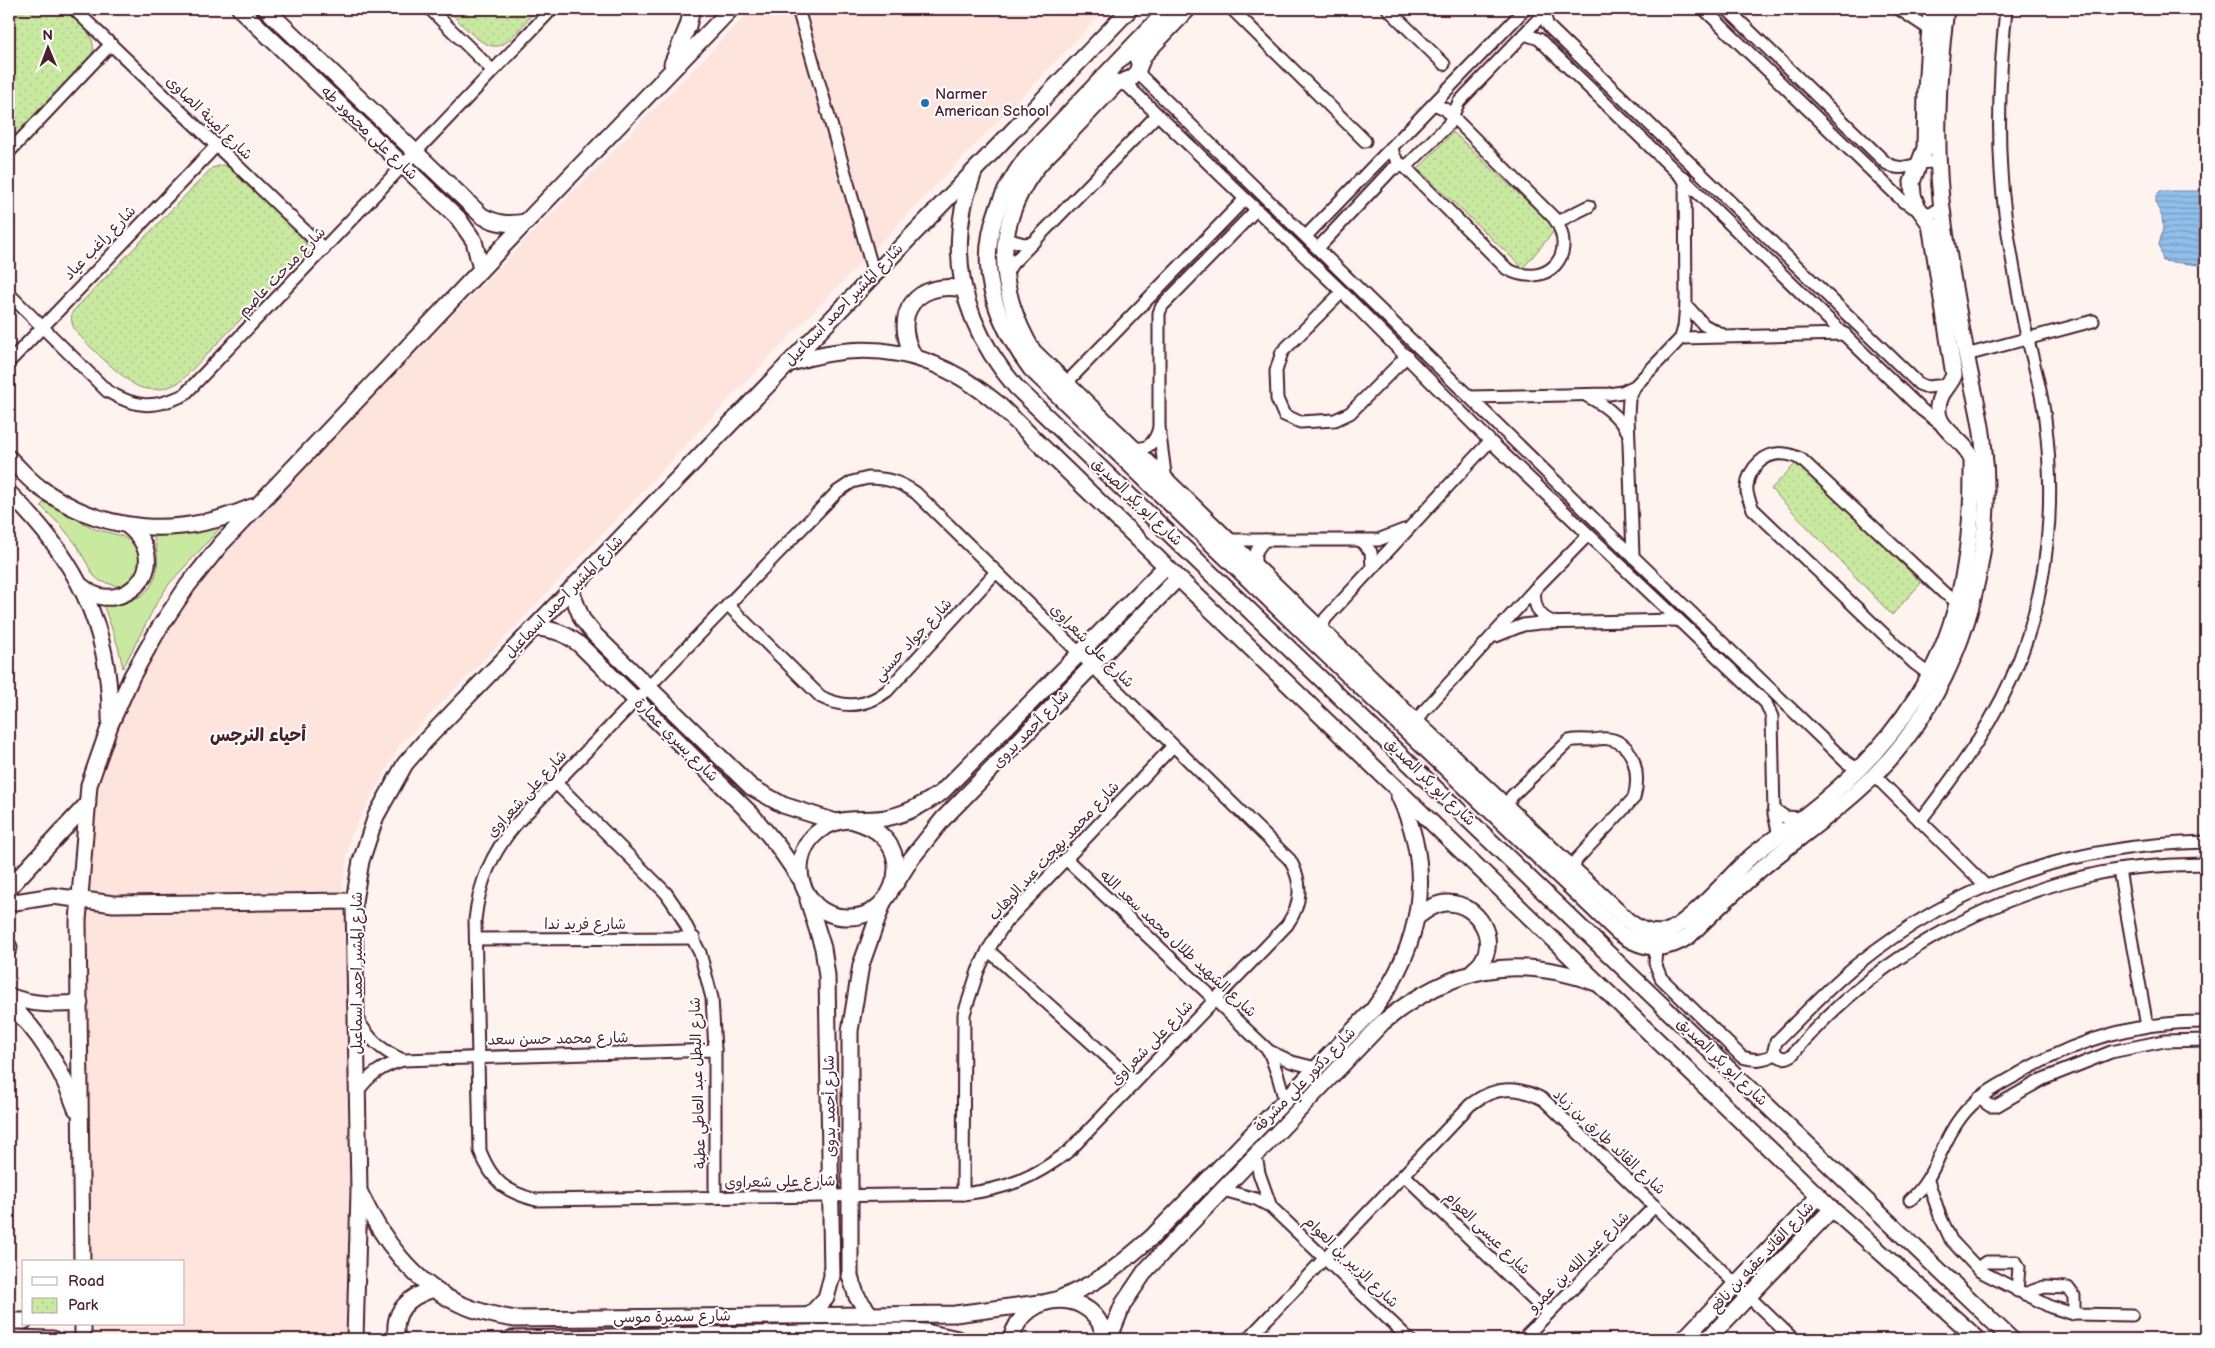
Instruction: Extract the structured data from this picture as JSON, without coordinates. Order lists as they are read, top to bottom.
{
  "streets": {
    "street": [
      "شارع أمينة الصاوى",
      "شارع على محمود طه",
      "شارع راغب عياد",
      "شارع مدحت عاصم",
      "شارع المشير احمد اسماعيل",
      "شارع ابو بكر الصديق",
      "شارع جواد حسني",
      "شارع على شعراوى",
      "شارع أحمد بدوى",
      "شارع يسري عمارة",
      "شارع محمد بهجت عبد الوهاب",
      "شارع فريد ندا",
      "شارع الشهيد طلال محمد سعد الله",
      "شارع محمد حسن سعد",
      "شارع دكتور علي مشرفة",
      "شارع البطل عبد العاطي عطية",
      "شارع القائد طارق بن زياد",
      "شارع عيسى العوام",
      "شارع القائد عقبه بن نافع",
      "شارع الزبير بن العوام",
      "شارع عبد الله بن عمرو",
      "شارع سميرة موسى"
    ]
  },
  "crossings": [
    ["شارع أمينة الصاوى", "شارع راغب عياد"],
    ["شارع أمينة الصاوى", "شارع مدحت عاصم"],
    ["شارع على محمود طه", "شارع مدحت عاصم"],
    ["شارع راغب عياد", "شارع مدحت عاصم"],
    ["شارع المشير احمد اسماعيل", "شارع ابو بكر الصديق"],
    ["شارع المشير احمد اسماعيل", "شارع يسري عمارة"],
    ["شارع المشير احمد اسماعيل", "شارع محمد حسن سعد"],
    ["شارع المشير احمد اسماعيل", "شارع سميرة موسى"],
    ["شارع ابو بكر الصديق", "شارع أحمد بدوى"],
    ["شارع ابو بكر الصديق", "شارع دكتور علي مشرفة"],
    ["شارع ابو بكر الصديق", "شارع القائد عقبه بن نافع"],
    ["شارع جواد حسني", "شارع على شعراوى"],
    ["شارع على شعراوى", "شارع أحمد بدوى"],
    ["شارع على شعراوى", "شارع يسري عمارة"],
    ["شارع على شعراوى", "شارع محمد بهجت عبد الوهاب"],
    ["شارع على شعراوى", "شارع فريد ندا"],
    ["شارع على شعراوى", "شارع الشهيد طلال محمد سعد الله"],
    ["شارع على شعراوى", "شارع محمد حسن سعد"],
    ["شارع على شعراوى", "شارع البطل عبد العاطي عطية"],
    ["شارع أحمد بدوى", "شارع يسري عمارة"],
    ["شارع أحمد بدوى", "شارع سميرة موسى"],
    ["شارع محمد بهجت عبد الوهاب", "شارع الشهيد طلال محمد سعد الله"],
    ["شارع فريد ندا", "شارع البطل عبد العاطي عطية"],
    ["شارع الشهيد طلال محمد سعد الله", "شارع دكتور علي مشرفة"],
    ["شارع محمد حسن سعد", "شارع البطل عبد العاطي عطية"],
    ["شارع دكتور علي مشرفة", "شارع الزبير بن العوام"],
    ["شارع دكتور علي مشرفة", "شارع سميرة موسى"],
    ["شارع القائد طارق بن زياد", "شارع عيسى العوام"],
    ["شارع القائد طارق بن زياد", "شارع القائد عقبه بن نافع"],
    ["شارع القائد طارق بن زياد", "شارع الزبير بن العوام"],
    ["شارع القائد طارق بن زياد", "شارع عبد الله بن عمرو"],
    ["شارع عيسى العوام", "شارع عبد الله بن عمرو"]
  ],
  "districts": ["أحياء النرجس"],
  "places": ["Narmer American School"],
  "legend": ["Road", "Park"],
  "north": "top"
}
